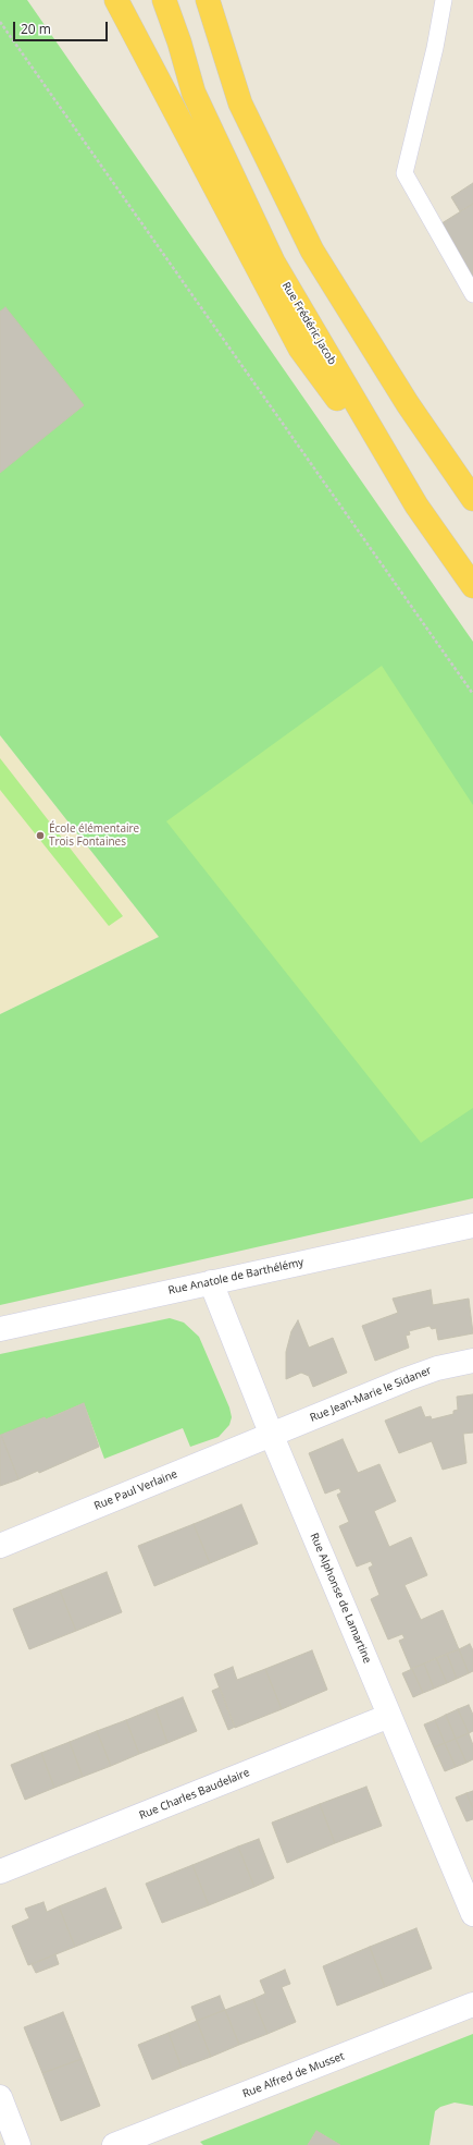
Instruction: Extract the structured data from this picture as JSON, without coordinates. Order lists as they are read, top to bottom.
{
  "streets": {
    "highway": ["Rue Frédéric Jacob"],
    "street": [
      "Rue Anatole de Barthélémy",
      "Rue Jean-Marie le Sidaner",
      "Rue Paul Verlaine",
      "Rue Alphonse de Lamartine",
      "Rue Charles Baudelaire",
      "Rue Alfred de Musset"
    ]
  },
  "crossings": [
    ["Rue Anatole de Barthélémy", "Rue Alphonse de Lamartine"],
    ["Rue Jean-Marie le Sidaner", "Rue Paul Verlaine"],
    ["Rue Jean-Marie le Sidaner", "Rue Alphonse de Lamartine"],
    ["Rue Paul Verlaine", "Rue Alphonse de Lamartine"],
    ["Rue Alphonse de Lamartine", "Rue Charles Baudelaire"]
  ],
  "places": ["École élémentaire Trois Fontaines"],
  "scale_bar": "20 m"
}
